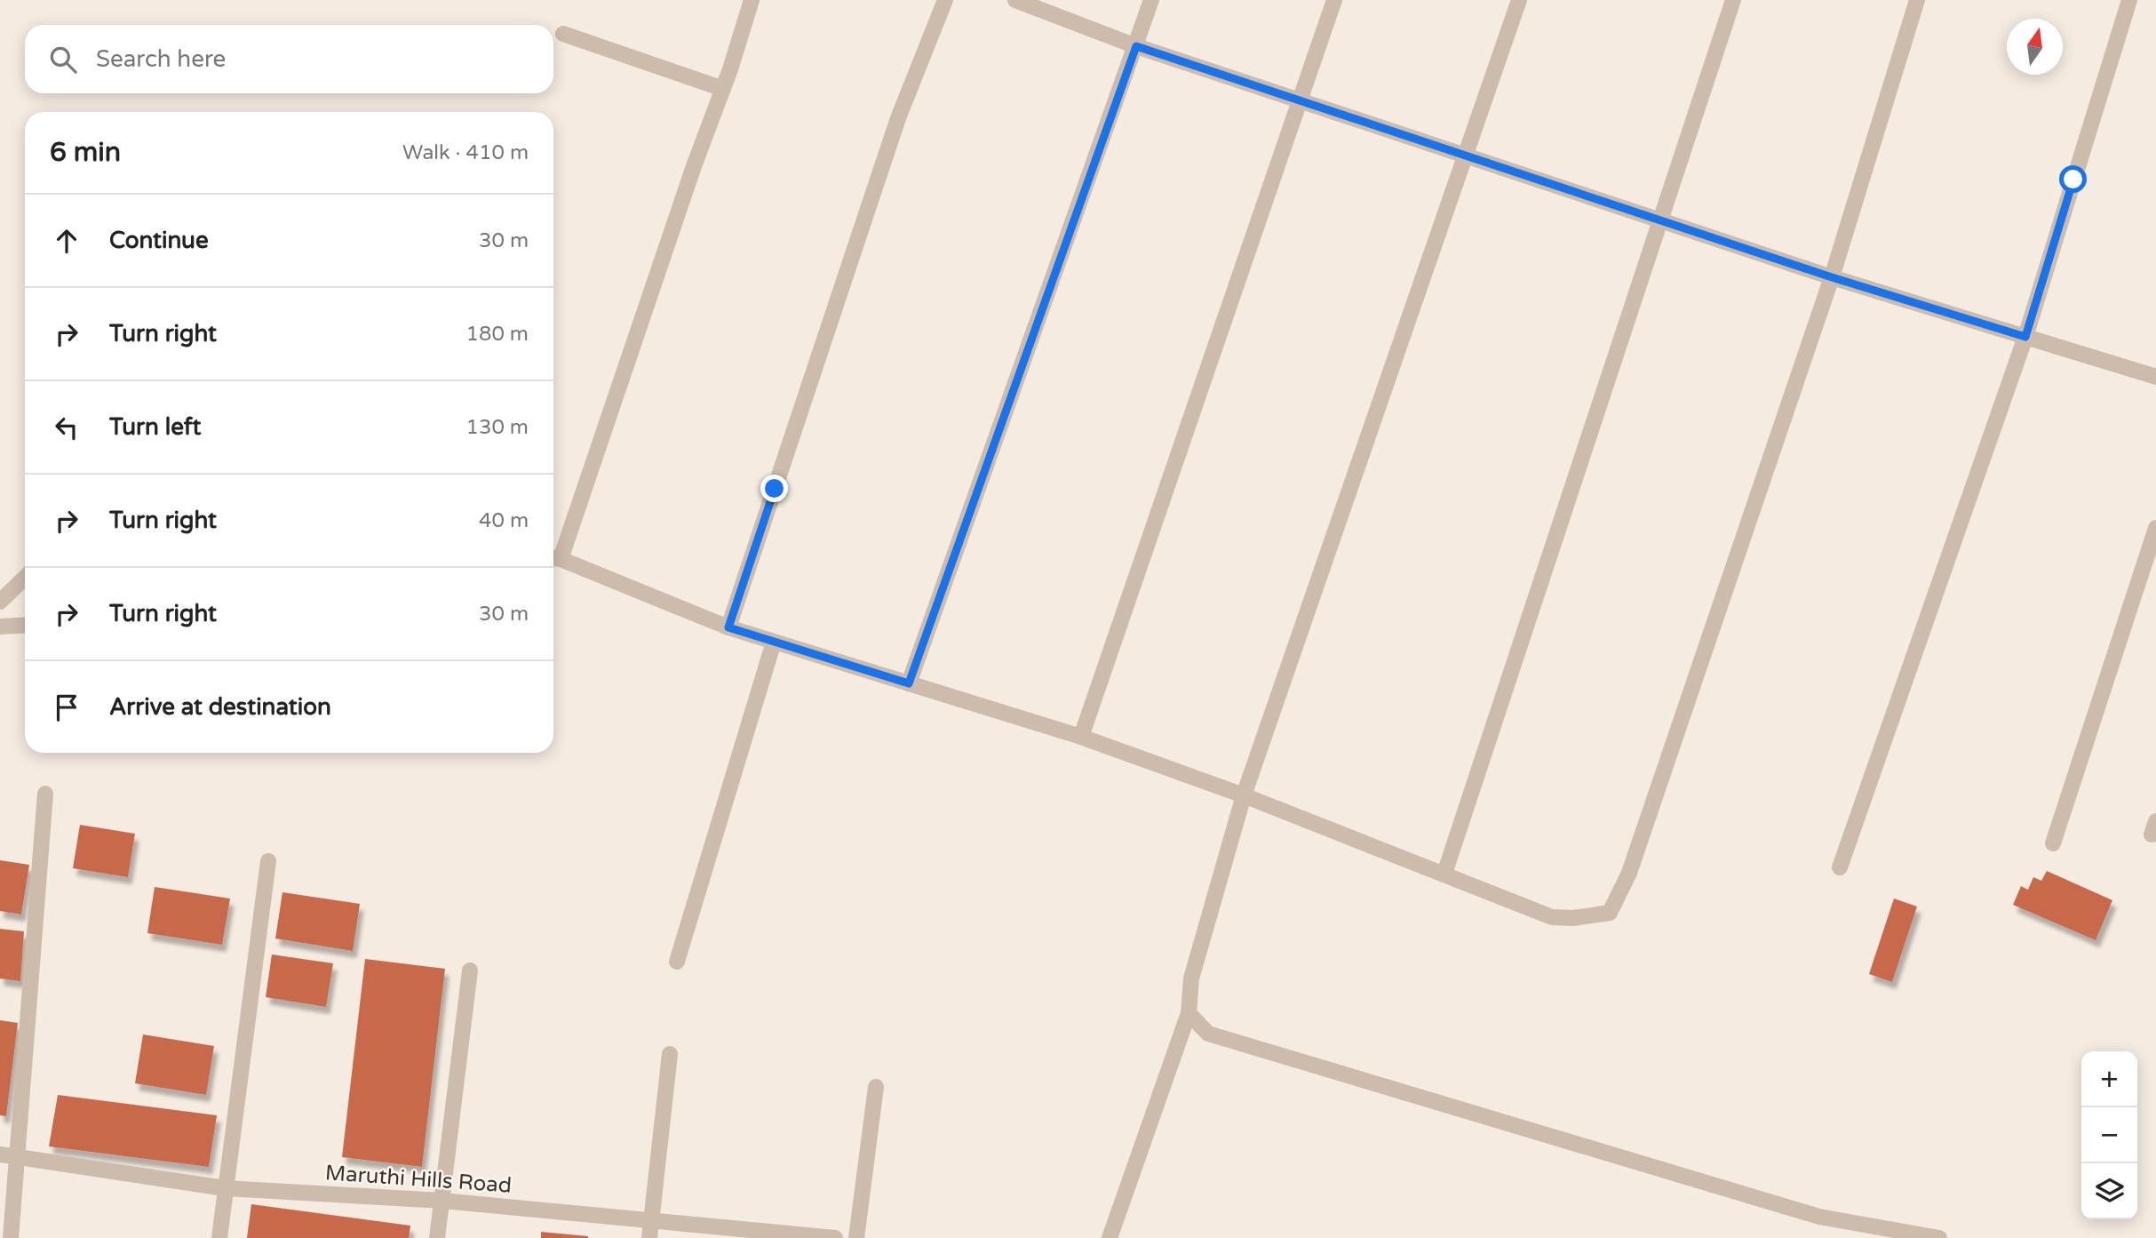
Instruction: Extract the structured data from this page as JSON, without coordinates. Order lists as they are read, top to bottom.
{
  "streets": {
    "street": ["Maruthi Hills Road"]
  },
  "north": "top",
  "page": {
    "search": "Search here",
    "heading": ["6 min", "Walk · 410 m"],
    "list": [
      ["Continue", "30 m"],
      ["Turn right", "180 m"],
      ["Turn left", "130 m"],
      ["Turn right", "40 m"],
      ["Turn right", "30 m"],
      "Arrive at destination"
    ],
    "map_buttons": ["+", "−"]
  }
}
